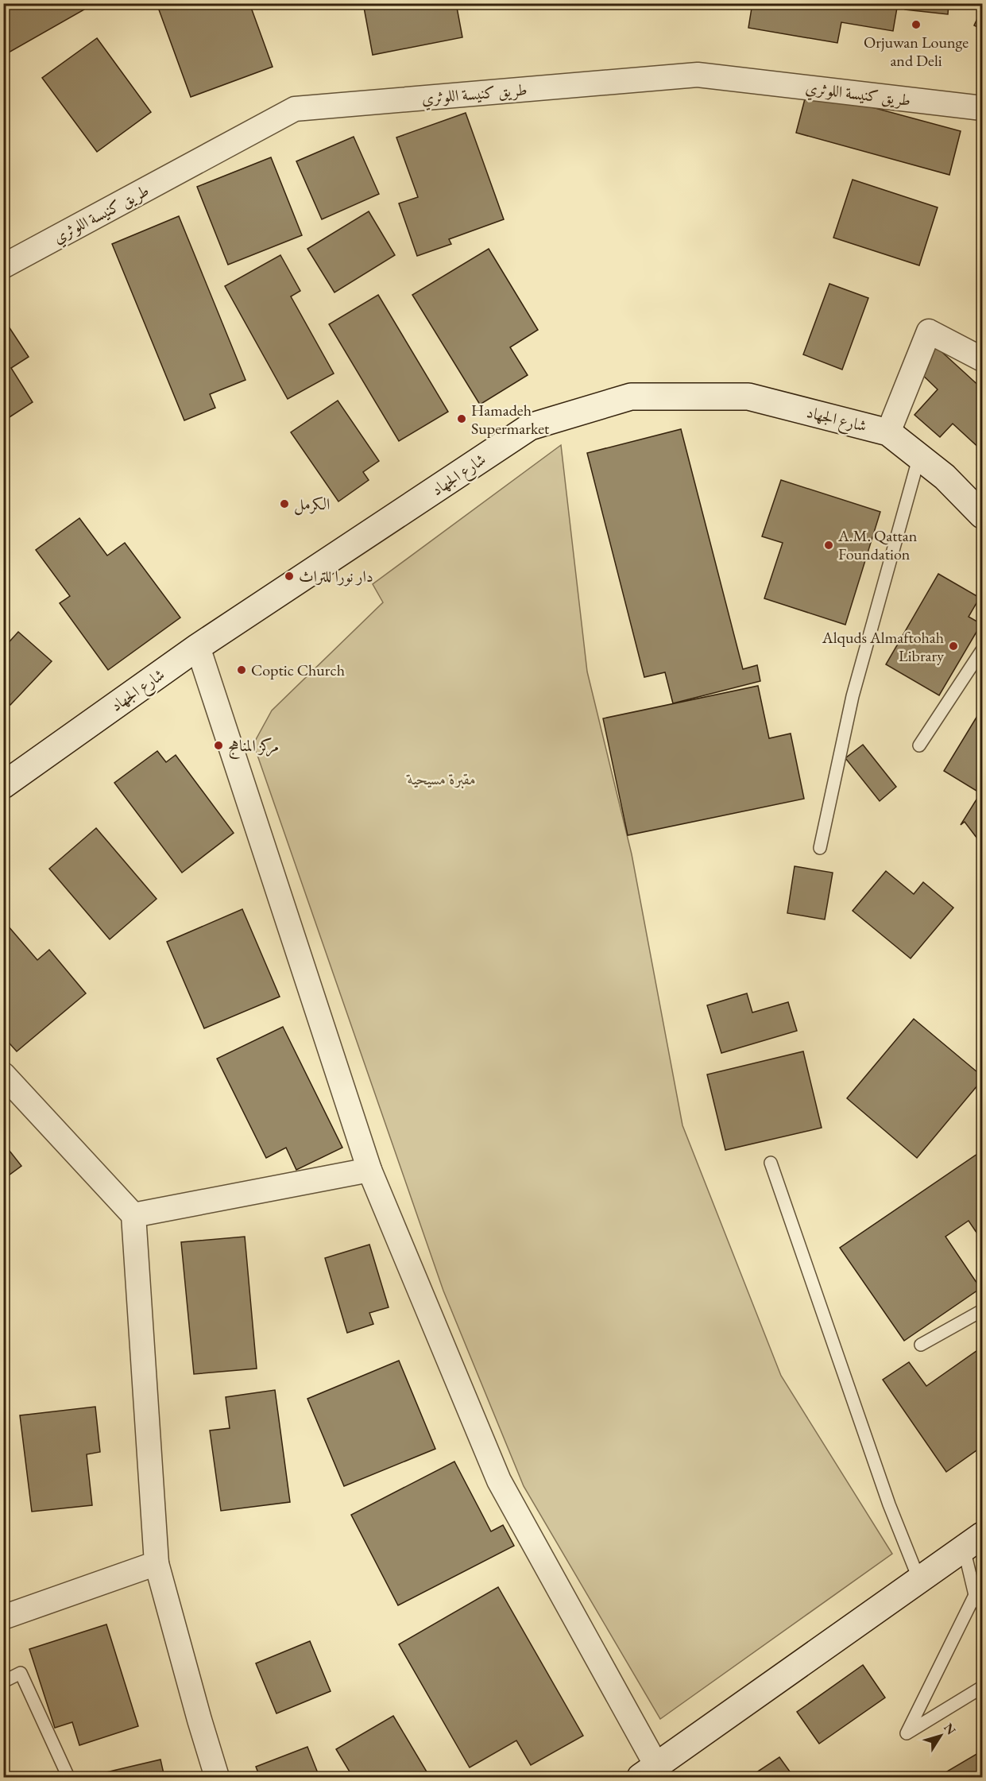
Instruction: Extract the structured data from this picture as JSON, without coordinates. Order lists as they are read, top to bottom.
{
  "streets": {
    "street": ["طريق كنيسة اللوثري", "شارع الجهاد"]
  },
  "parks": ["مقبرة مسيحية"],
  "places": [
    "Orjuwan Lounge and Deli",
    "Hamadeh Supermarket",
    "الكرمل",
    "A.M. Qattan Foundation",
    "دار نورا للتراث",
    "Alquds Almaftohah Library",
    "Coptic Church",
    "مركز المناهج"
  ],
  "north": "top right"
}
